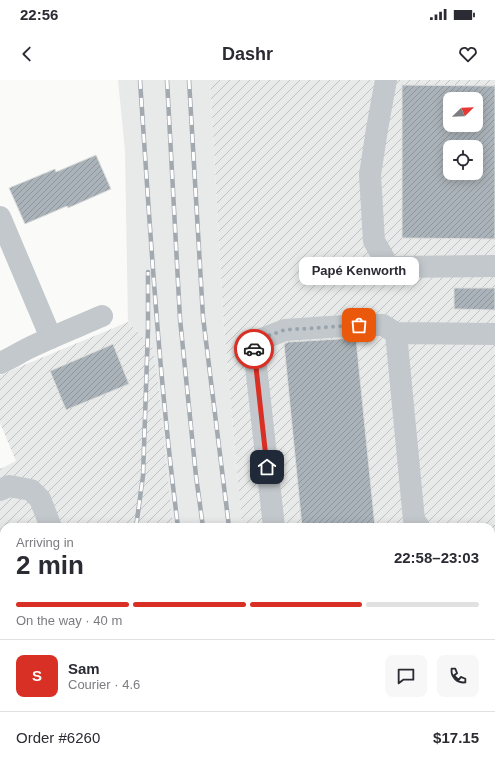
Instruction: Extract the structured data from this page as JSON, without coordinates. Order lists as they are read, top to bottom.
{
  "places": ["Papé Kenworth"],
  "north": "top right",
  "page": {
    "status": "22:56",
    "header": "Dashr",
    "bubble": "Papé Kenworth",
    "heading": ["2 min", "Arriving in", "22:58–23:03"],
    "panel": [
      "Sam",
      "Courier · 4.6",
      "Order #6260",
      "$17.15"
    ],
    "bar": "On the way · 40 m",
    "round": "S"
  }
}
